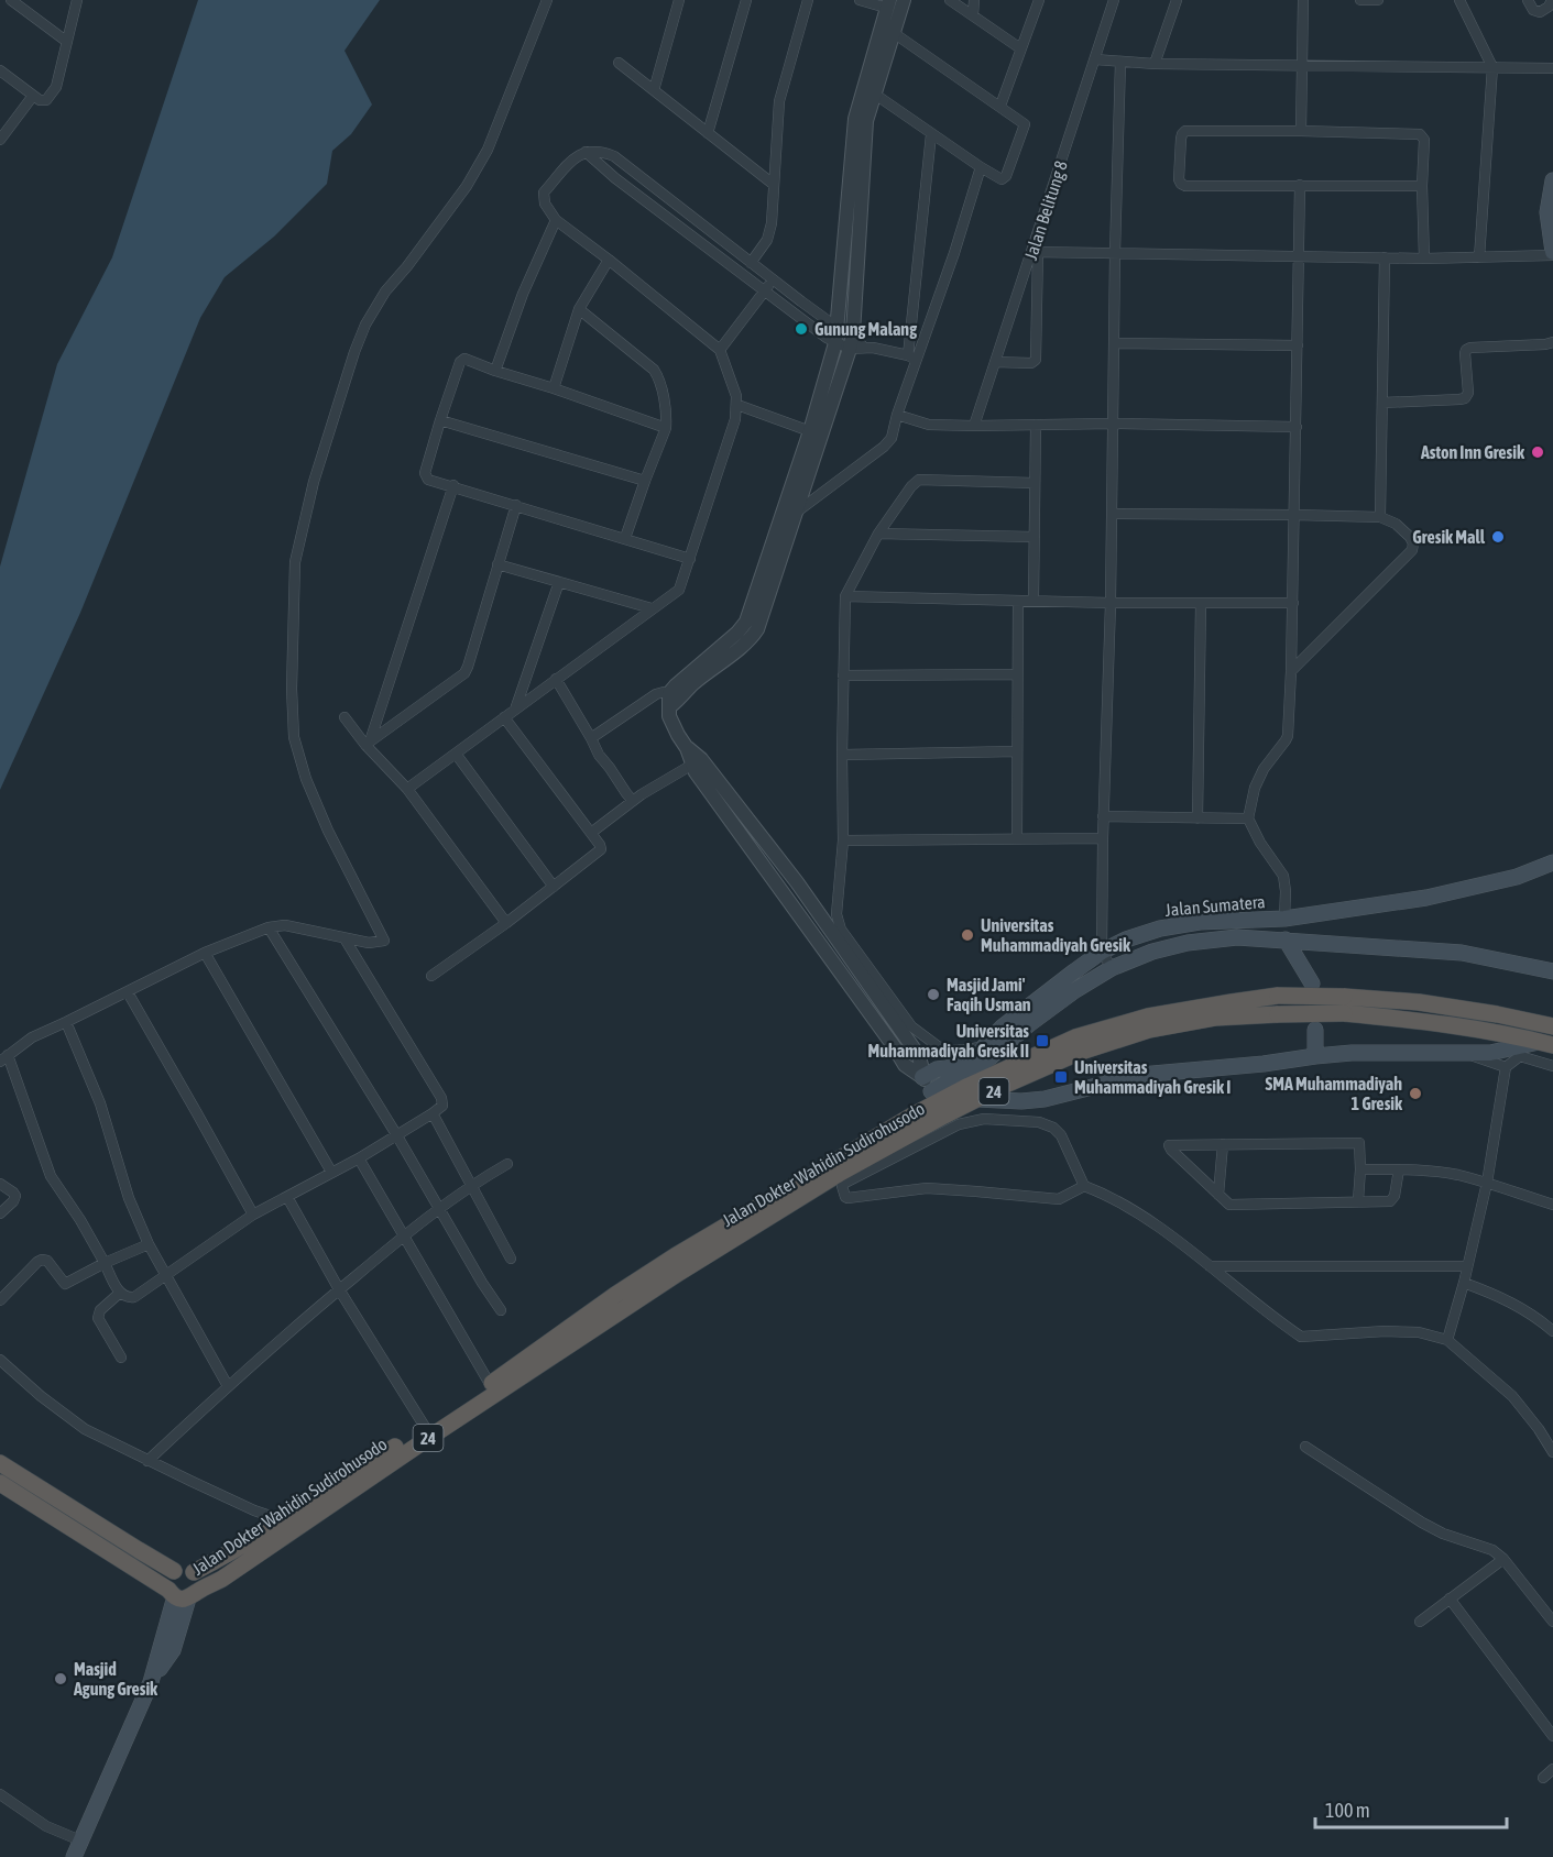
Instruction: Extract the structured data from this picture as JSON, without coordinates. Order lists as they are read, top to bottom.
{
  "streets": {
    "highway": ["24", "Jalan Dokter Wahidin Sudirohusodo"],
    "main road": ["Jalan Sumatera"],
    "street": ["Jalan Belitung 8"]
  },
  "crossings": [
    ["Jalan Sumatera", "Jalan Dokter Wahidin Sudirohusodo"]
  ],
  "places": {
    "other": [
      "Gunung Malang",
      "Aston Inn Gresik",
      "Gresik Mall",
      "Universitas Muhammadiyah Gresik",
      "Masjid Jami' Faqih Usman",
      "SMA Muhammadiyah 1 Gresik",
      "Masjid Agung Gresik"
    ],
    "transit": ["Universitas Muhammadiyah Gresik II", "Universitas Muhammadiyah Gresik I"]
  },
  "scale_bar": "100 m"
}
